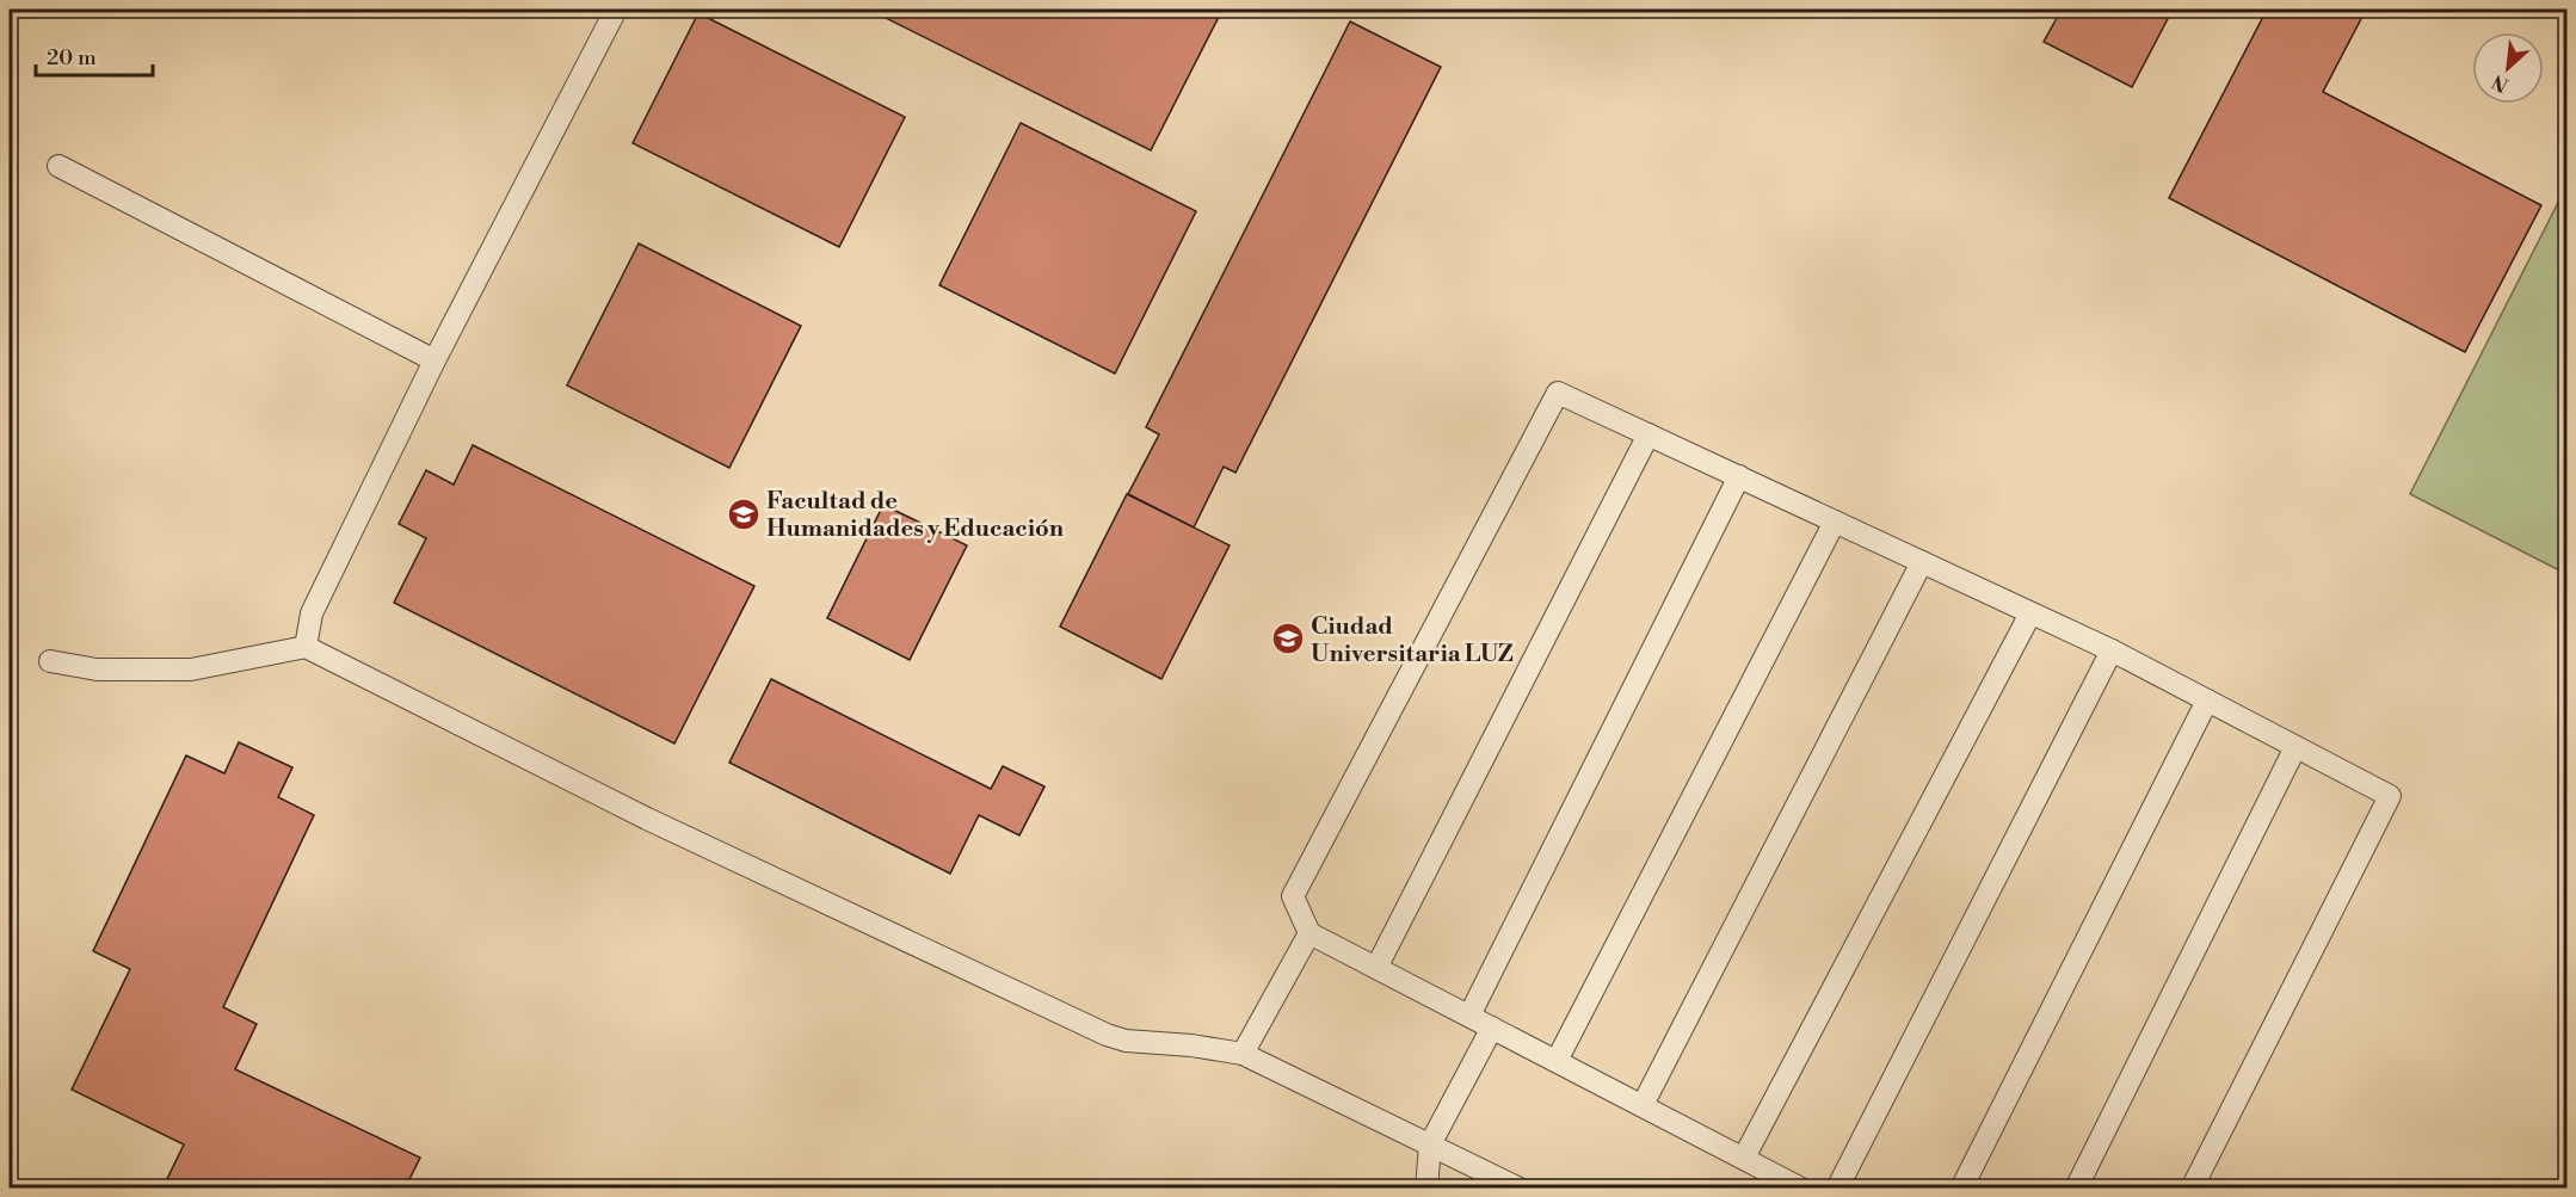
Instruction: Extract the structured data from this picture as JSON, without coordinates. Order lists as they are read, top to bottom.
{
  "places": {
    "school or university": ["Facultad de Humanidades y Educación", "Ciudad Universitaria LUZ"]
  },
  "scale_bar": "20 m",
  "north": "bottom left"
}
